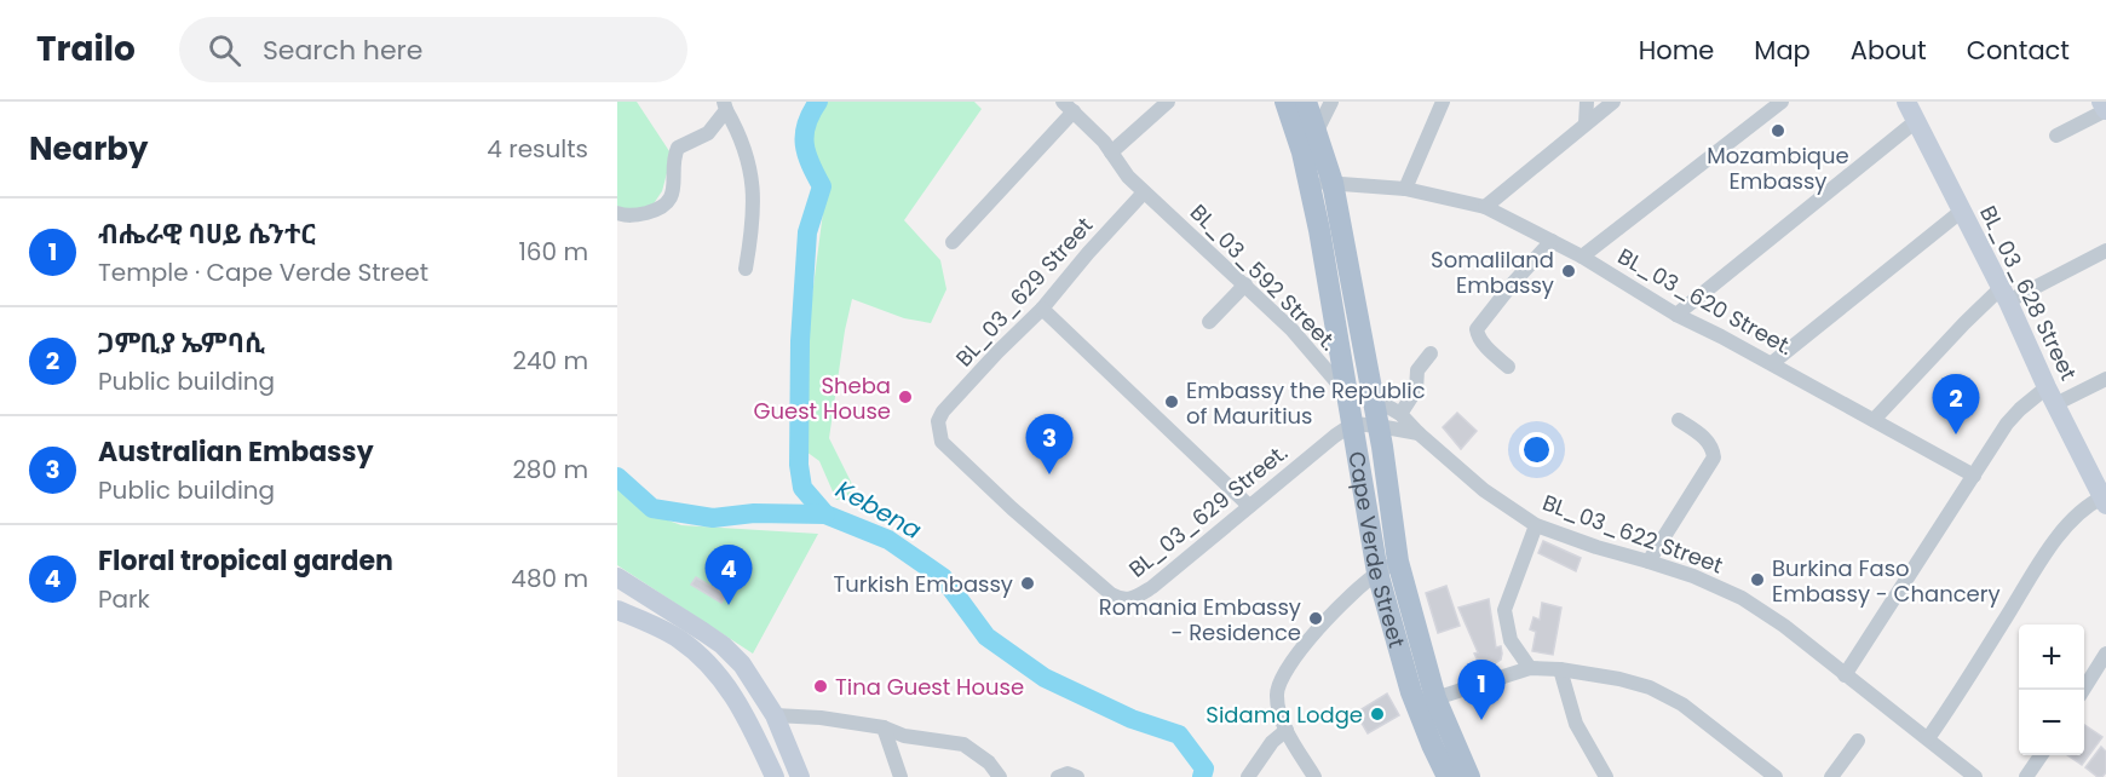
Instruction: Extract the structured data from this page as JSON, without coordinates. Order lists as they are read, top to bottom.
{
  "streets": {
    "main road": ["BL_03_628 Street", "Cape Verde Street"],
    "street": [
      "BL_03_592 Street.",
      "BL_03_629 Street",
      "BL_03_620 Street.",
      "BL_03_629 Street.",
      "BL_03_622 Street"
    ]
  },
  "crossings": [
    ["BL_03_592 Street.", "BL_03_629 Street"],
    ["BL_03_592 Street.", "Cape Verde Street"],
    ["BL_03_629 Street", "BL_03_629 Street."],
    ["BL_03_620 Street.", "Cape Verde Street"],
    ["BL_03_629 Street.", "Cape Verde Street"],
    ["BL_03_622 Street", "Cape Verde Street"]
  ],
  "water": ["Kebena"],
  "places": [
    "Mozambique Embassy",
    "Somaliland Embassy",
    "Sheba Guest House",
    "Embassy the Republic of Mauritius",
    "Burkina Faso Embassy - Chancery",
    "Turkish Embassy",
    "Romania Embassy - Residence",
    "Tina Guest House",
    "Sidama Lodge"
  ],
  "page": {
    "header": "Trailo",
    "search": "Search here",
    "nav": [
      "Home",
      "Map",
      "About",
      "Contact"
    ],
    "heading": ["Nearby", "4 results"],
    "list": [
      {
        "mark": "1",
        "name": "ብሔራዊ ባሀይ ሴንተር",
        "note": "Temple · Cape Verde Street",
        "value": "160 m"
      },
      {
        "mark": "2",
        "name": "ጋምቢያ ኤምባሲ",
        "note": "Public building",
        "value": "240 m"
      },
      {
        "mark": "3",
        "name": "Australian Embassy",
        "note": "Public building",
        "value": "280 m"
      },
      {
        "mark": "4",
        "name": "Floral tropical garden",
        "note": "Park",
        "value": "480 m"
      }
    ],
    "pins": [
      "2",
      "3",
      "4",
      "1"
    ],
    "map_buttons": ["+", "−"]
  }
}
